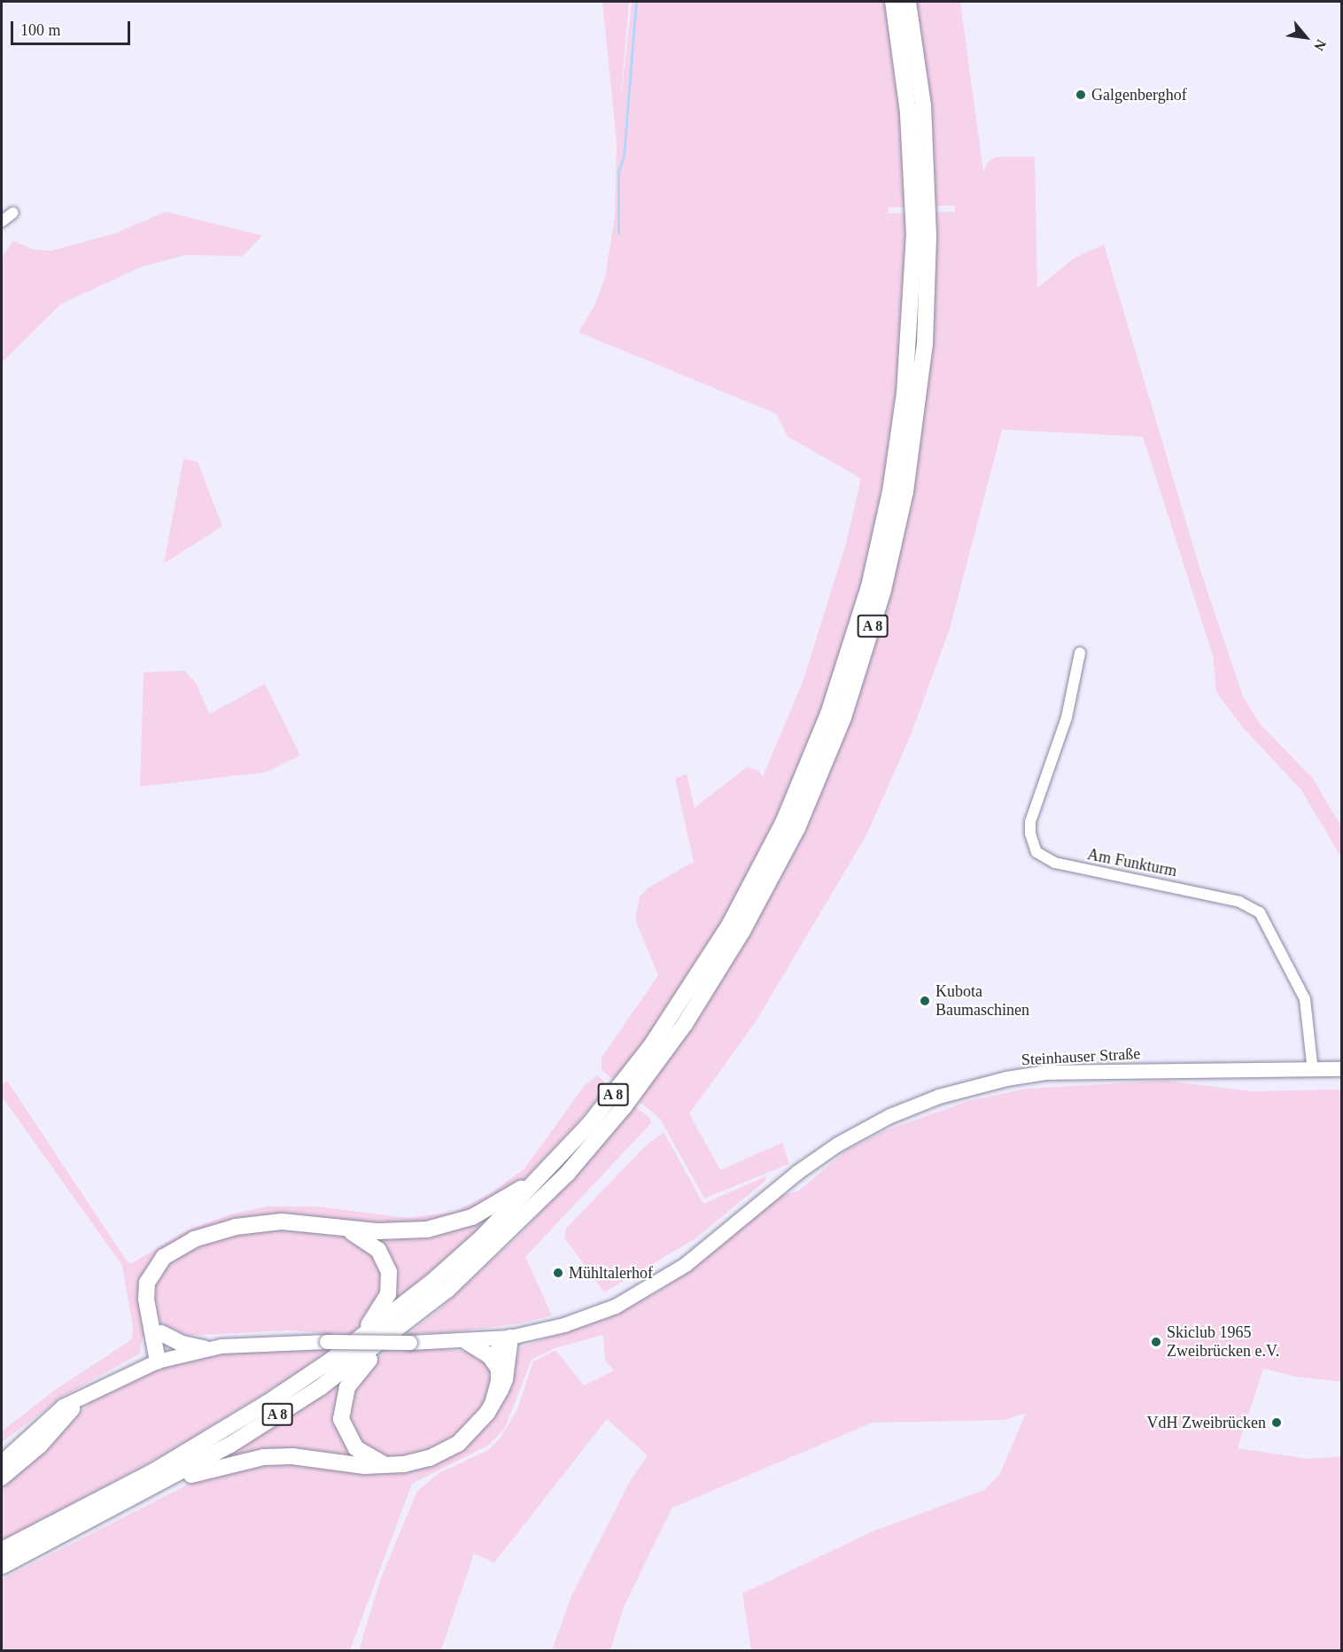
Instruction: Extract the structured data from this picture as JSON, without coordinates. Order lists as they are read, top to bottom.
{
  "streets": {
    "highway": ["A 8"],
    "main road": ["Steinhauser Straße"],
    "street": ["Am Funkturm"]
  },
  "crossings": [
    ["Am Funkturm", "Steinhauser Straße"]
  ],
  "places": [
    "Galgenberghof",
    "Kubota Baumaschinen",
    "Mühltalerhof",
    "Skiclub 1965 Zweibrücken e.V.",
    "VdH Zweibrücken"
  ],
  "scale_bar": "100 m",
  "north": "bottom right"
}
